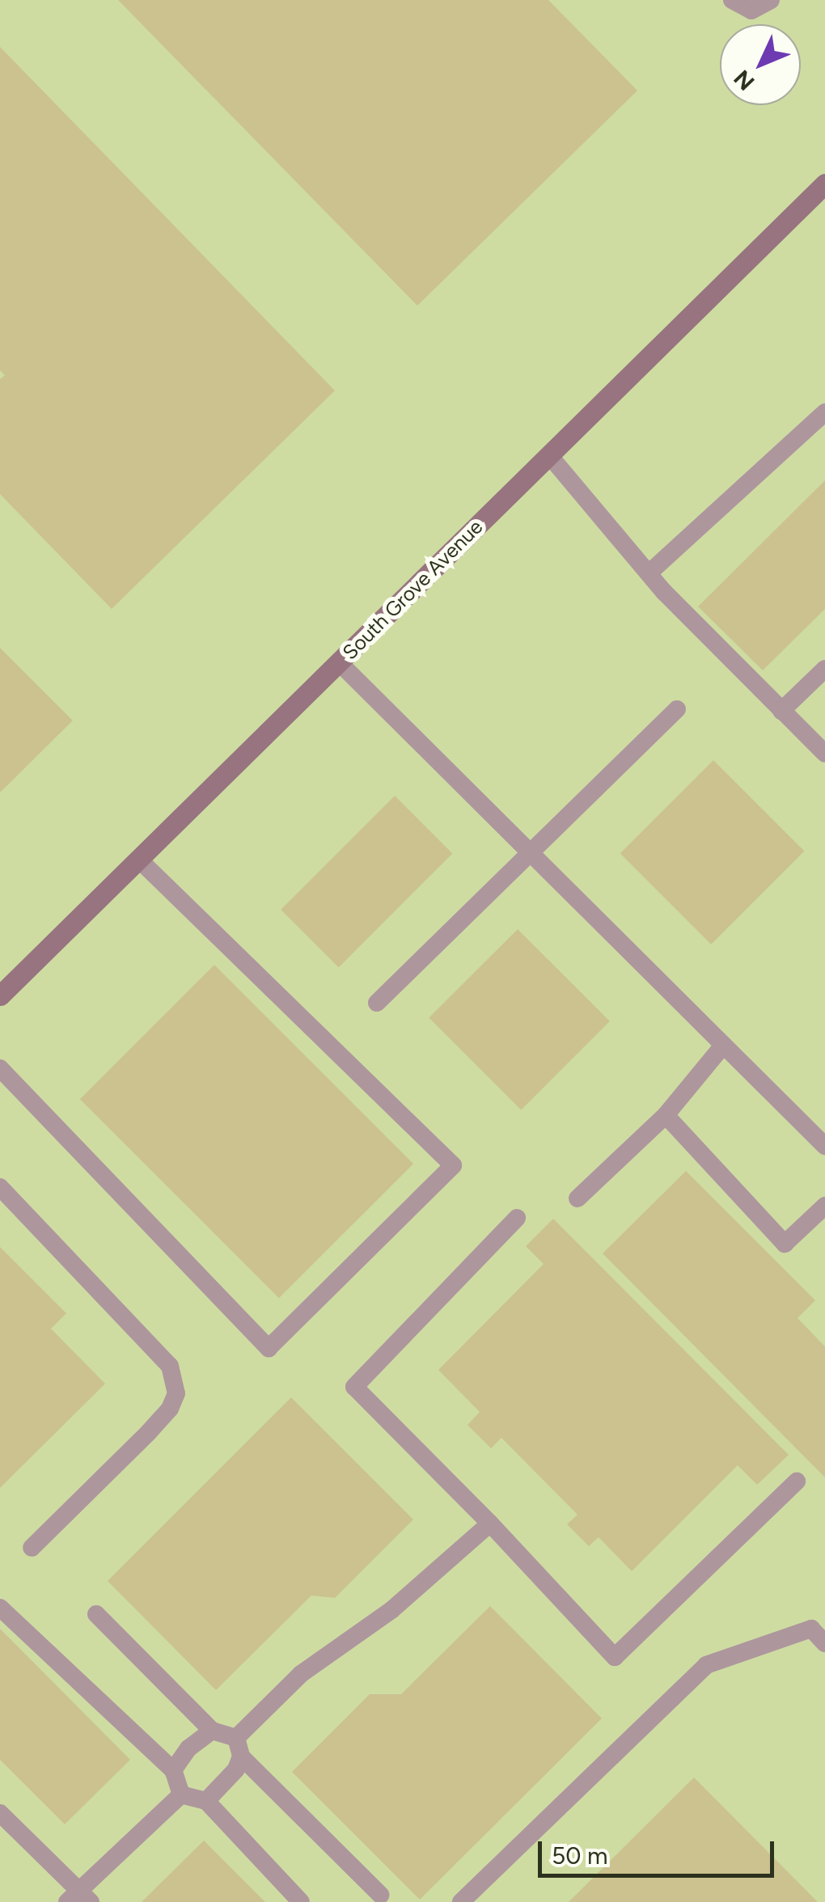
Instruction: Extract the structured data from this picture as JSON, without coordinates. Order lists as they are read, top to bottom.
{
  "streets": {
    "main road": ["South Grove Avenue"]
  },
  "scale_bar": "50 m",
  "north": "bottom left"
}
